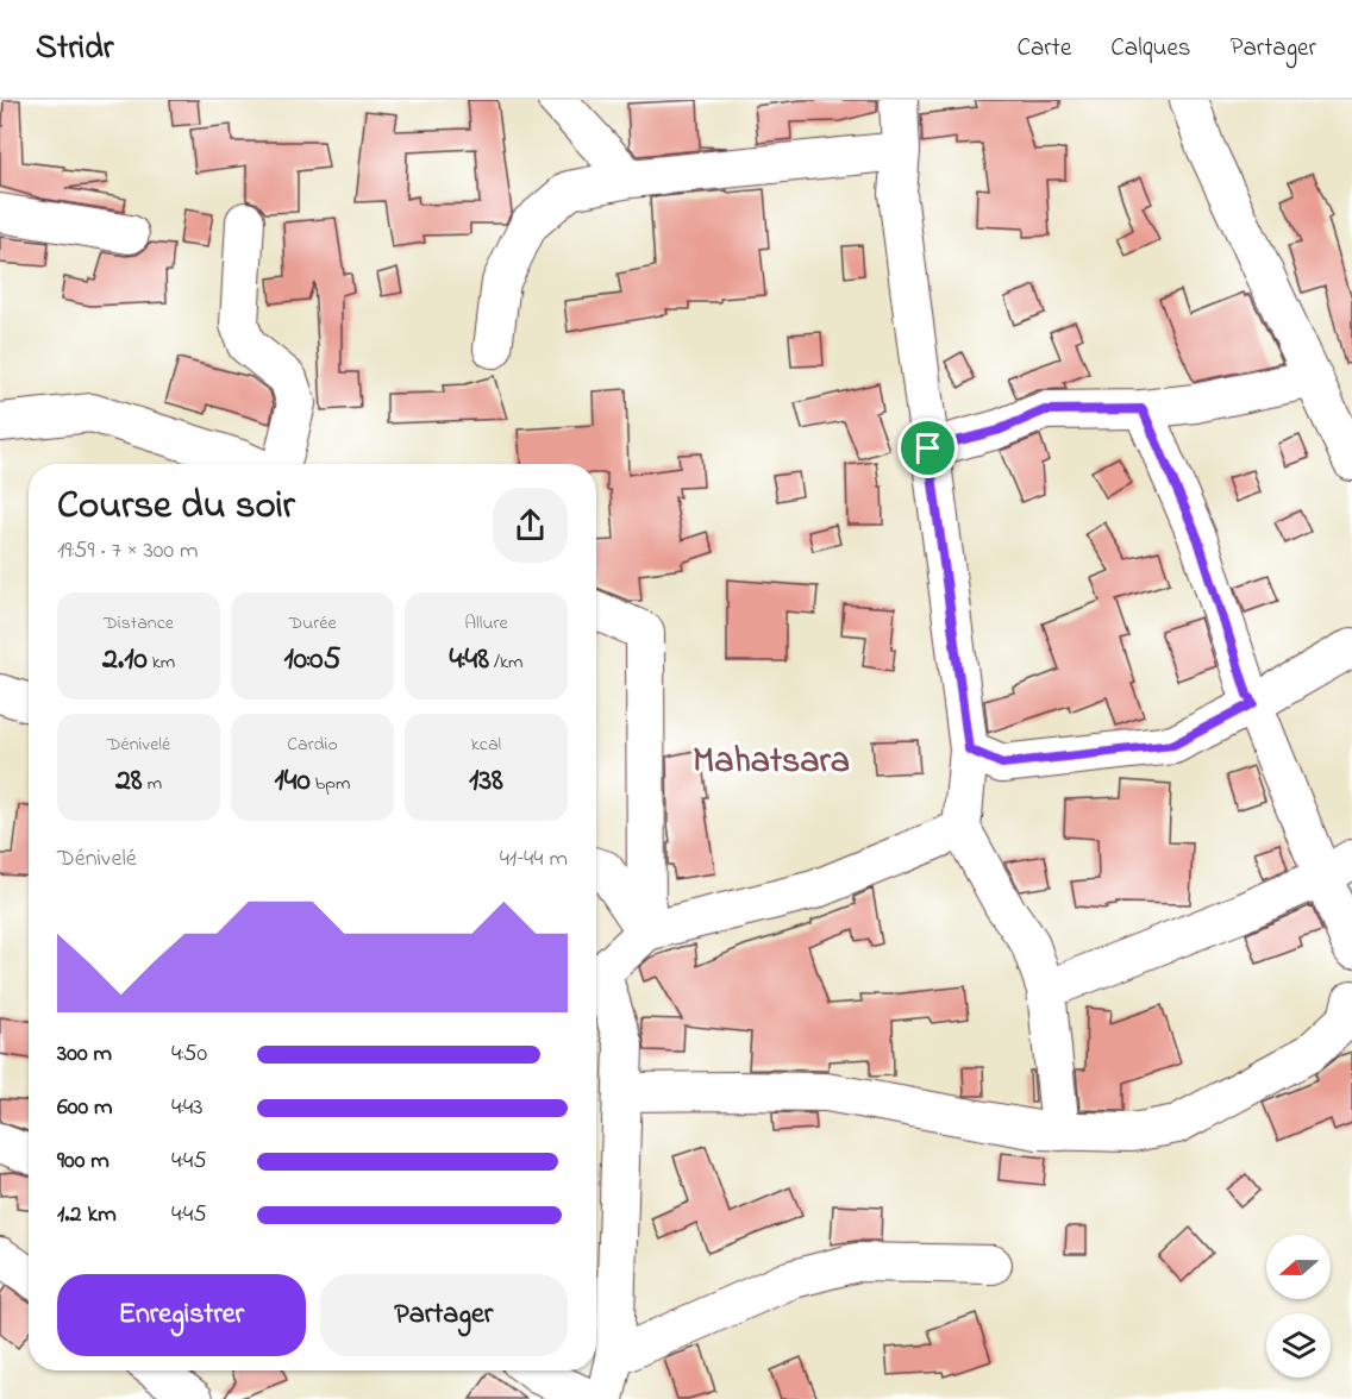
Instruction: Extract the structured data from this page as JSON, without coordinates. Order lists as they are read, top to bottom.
{
  "districts": ["Mahatsara"],
  "north": "left",
  "page": {
    "header": "Stridr",
    "nav": ["Carte", "Calques", "Partager"],
    "heading": ["Course du soir", "19:59 · 7 × 300 m"],
    "stats": [
      ["Distance", "2.10 km"],
      ["Durée", "10:05"],
      ["Allure", "4:48 /km"],
      ["Dénivelé", "28 m"],
      ["Cardio", "140 bpm"],
      ["kcal", "138"]
    ],
    "chart": ["Dénivelé", "41–44 m"],
    "list": [
      {
        "name": "300 m",
        "note": "4:50"
      },
      {
        "name": "600 m",
        "note": "4:43"
      },
      {
        "name": "900 m",
        "note": "4:45"
      },
      {
        "name": "1.2 km",
        "note": "4:45"
      }
    ],
    "buttons": ["Enregistrer", "Partager"]
  }
}
